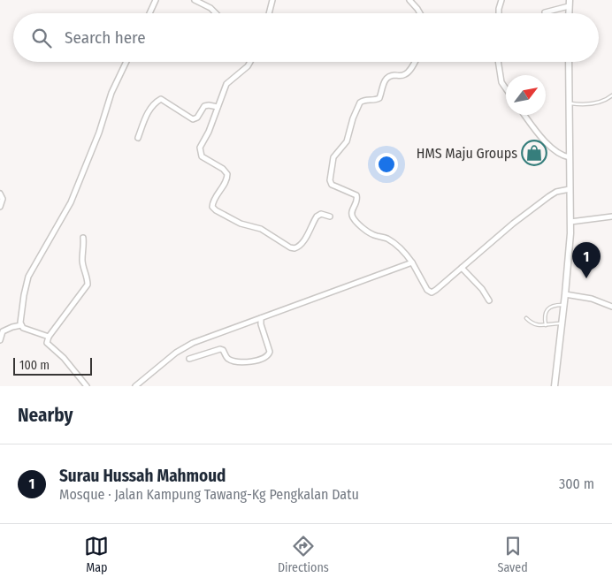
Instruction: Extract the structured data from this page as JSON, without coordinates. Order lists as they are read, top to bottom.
{
  "places": {
    "shop": ["HMS Maju Groups"]
  },
  "scale_bar": "100 m",
  "north": "top right",
  "page": {
    "search": "Search here",
    "pins": "1",
    "scale": "100 m",
    "heading": "Nearby",
    "list": [
      {
        "mark": "1",
        "name": "Surau Hussah Mahmoud",
        "note": "Mosque · Jalan Kampung Tawang-Kg Pengkalan Datu",
        "value": "300 m"
      }
    ],
    "nav": ["Map", "Directions", "Saved"]
  }
}
